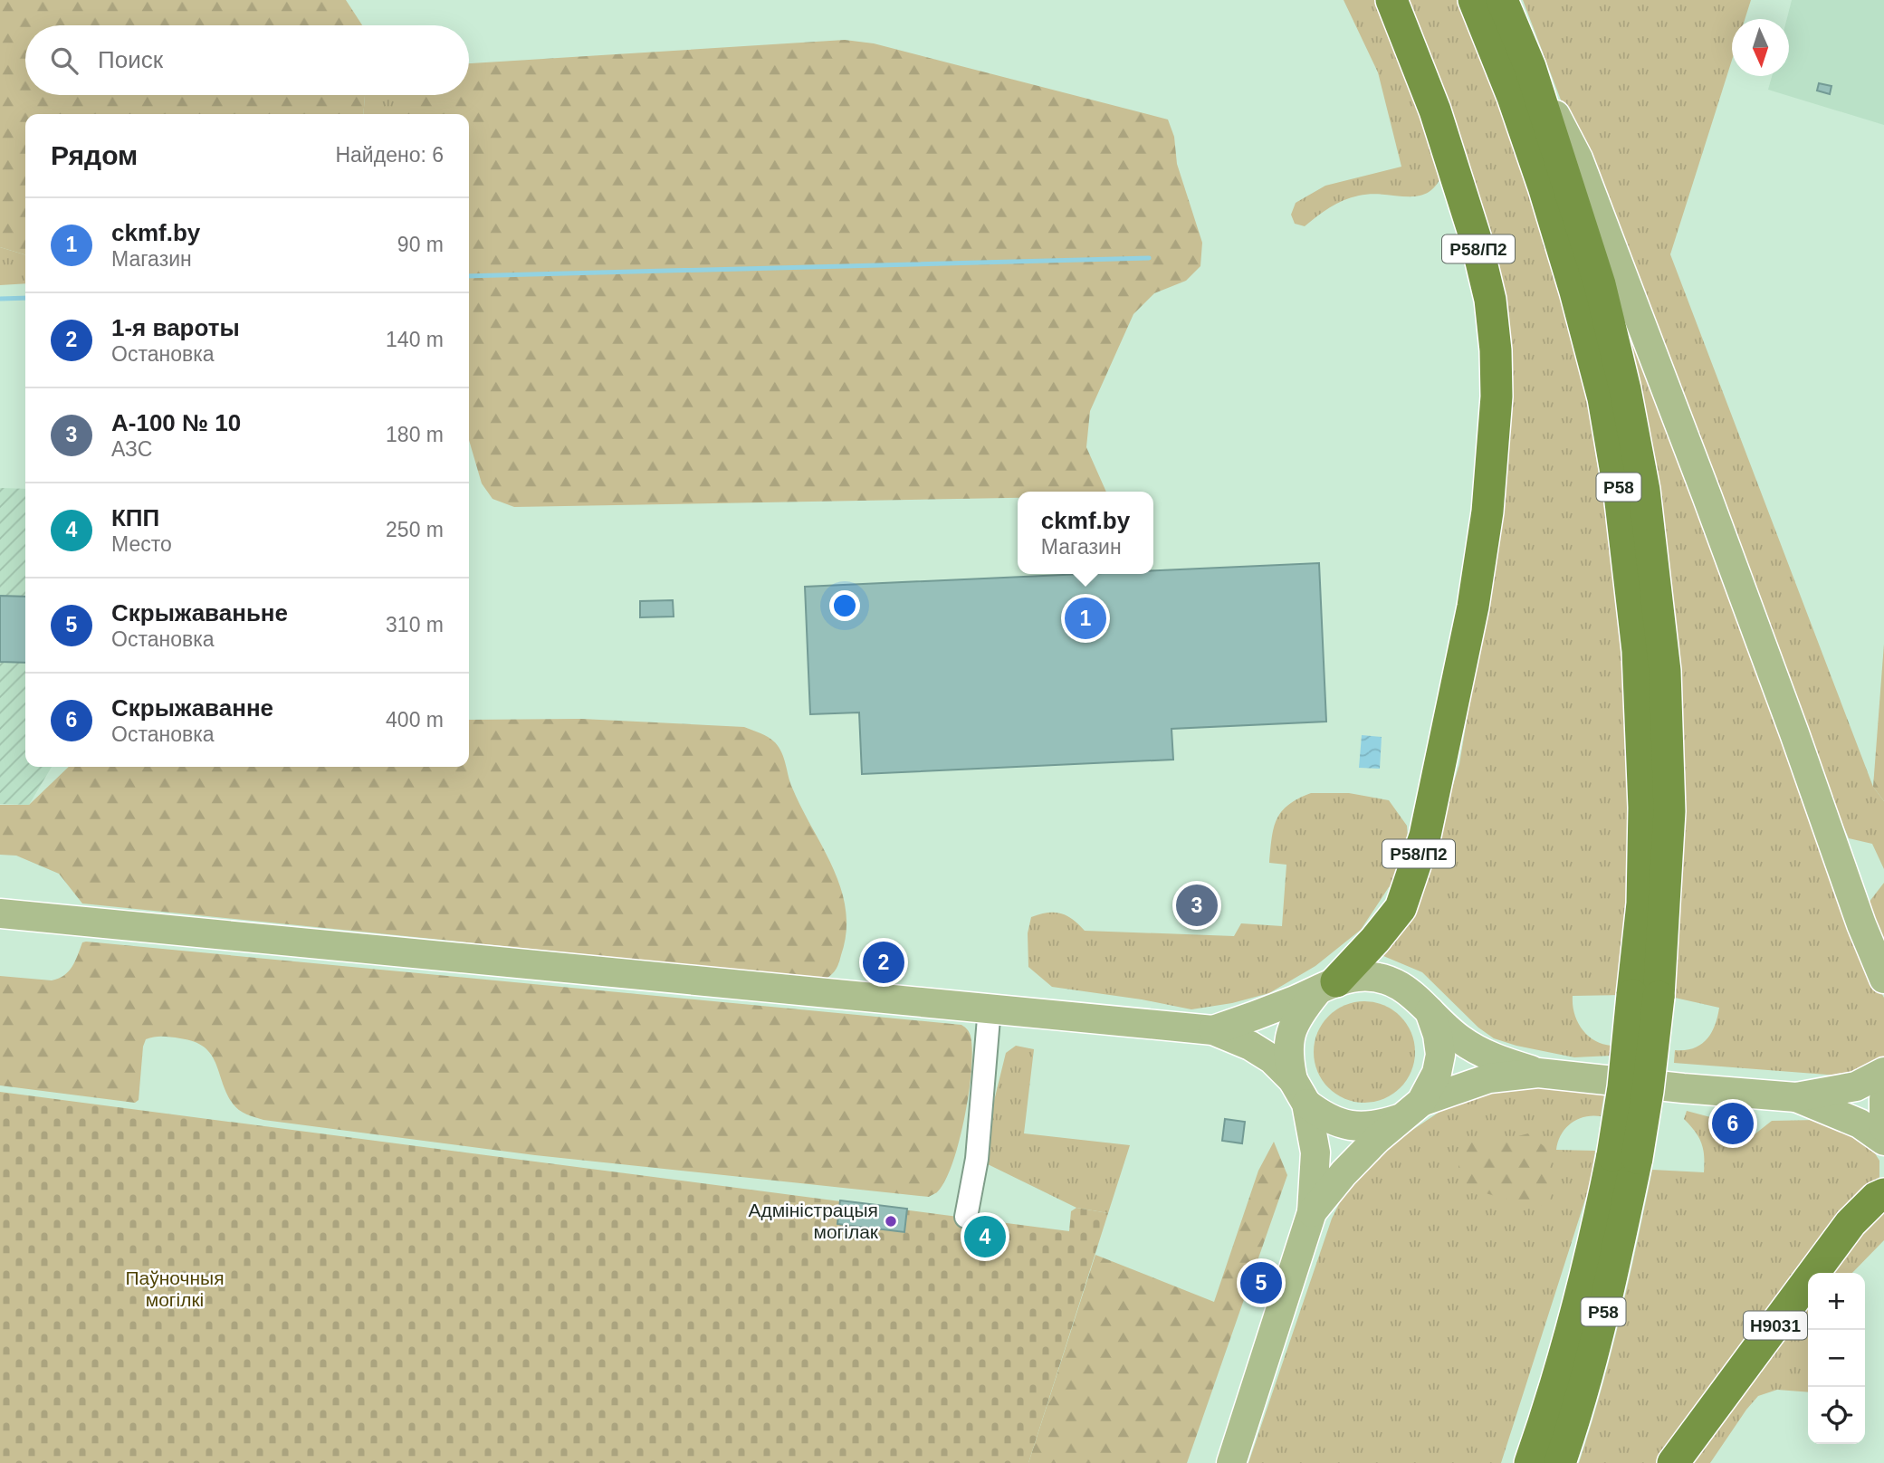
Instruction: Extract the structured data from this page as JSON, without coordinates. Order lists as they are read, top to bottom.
{
  "streets": {
    "highway": ["Р58/П2", "Р58", "Н9031"]
  },
  "parks": ["Паўночныя могілкі"],
  "places": ["Адміністрацыя могілак"],
  "north": "bottom",
  "page": {
    "search": "Поиск",
    "heading": ["Рядом", "Найдено: 6"],
    "list": [
      {
        "mark": "1",
        "name": "ckmf.by",
        "note": "Магазин",
        "value": "90 m"
      },
      {
        "mark": "2",
        "name": "1-я вароты",
        "note": "Остановка",
        "value": "140 m"
      },
      {
        "mark": "3",
        "name": "А-100 № 10",
        "note": "АЗС",
        "value": "180 m"
      },
      {
        "mark": "4",
        "name": "КПП",
        "note": "Место",
        "value": "250 m"
      },
      {
        "mark": "5",
        "name": "Скрыжаваньне",
        "note": "Остановка",
        "value": "310 m"
      },
      {
        "mark": "6",
        "name": "Скрыжаванне",
        "note": "Остановка",
        "value": "400 m"
      }
    ],
    "popup": ["ckmf.by", "Магазин"],
    "pins": [
      "1",
      "3",
      "2",
      "6",
      "4",
      "5"
    ],
    "map_buttons": ["+", "−"]
  }
}
